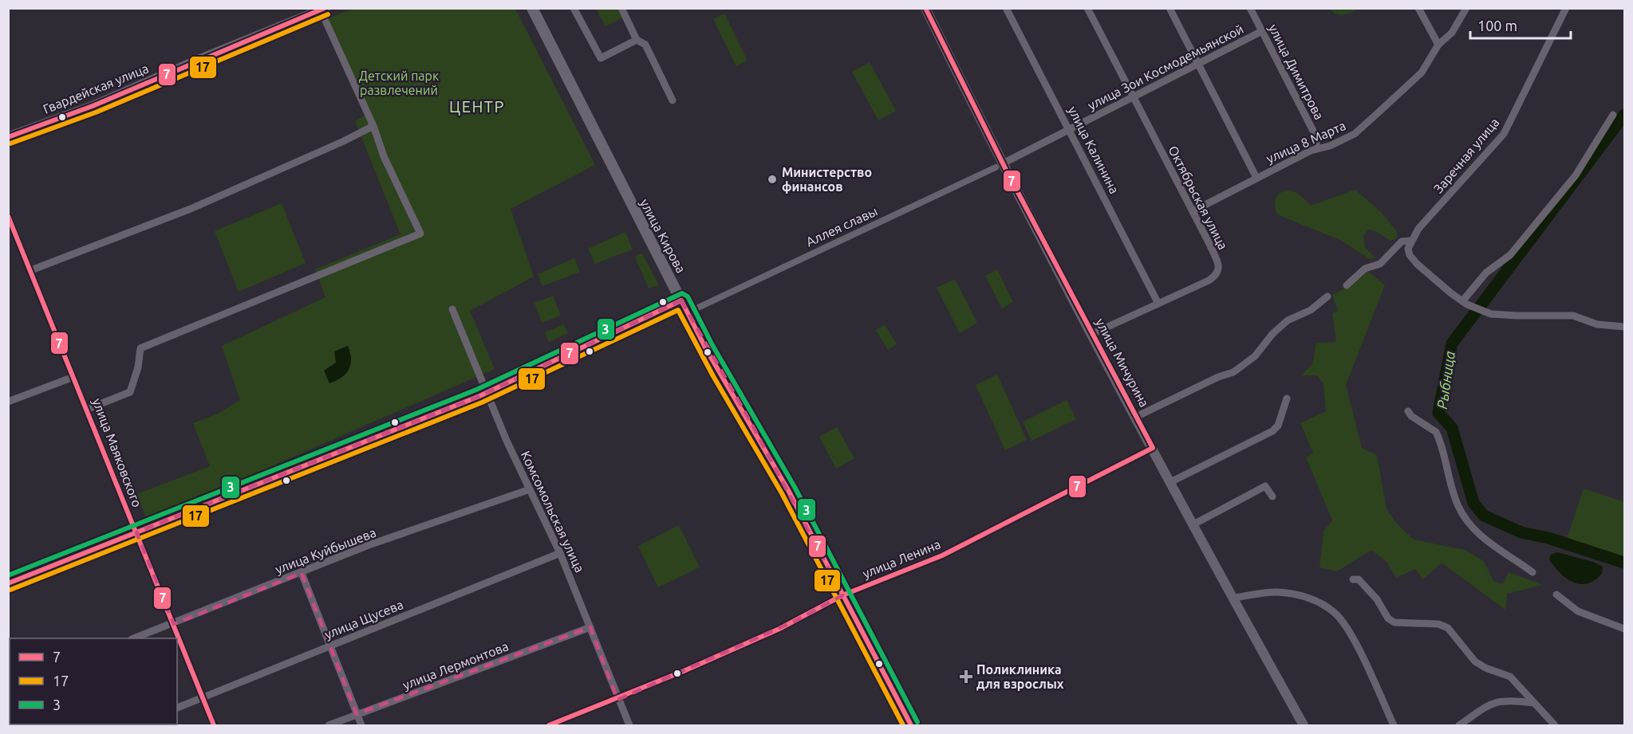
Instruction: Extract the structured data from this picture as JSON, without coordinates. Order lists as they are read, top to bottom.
{
  "streets": {
    "main road": ["улица Кирова"],
    "street": [
      "улица Зои Космодемьянской",
      "улица Димитрова",
      "Гвардейская улица",
      "улица 8 Марта",
      "улица Калинина",
      "Заречная улица",
      "Октябрьская улица",
      "Аллея славы",
      "улица Мичурина",
      "улица Маяковского",
      "Комсомольская улица",
      "улица Куйбышева",
      "улица Ленина",
      "улица Щусева",
      "улица Лермонтова"
    ]
  },
  "crossings": [
    ["улица Зои Космодемьянской", "улица Димитрова"],
    ["улица Зои Космодемьянской", "улица Калинина"],
    ["улица Зои Космодемьянской", "Октябрьская улица"],
    ["улица Зои Космодемьянской", "Аллея славы"],
    ["улица Зои Космодемьянской", "улица Мичурина"],
    ["улица Димитрова", "улица 8 Марта"],
    ["улица 8 Марта", "Октябрьская улица"],
    ["улица Калинина", "Октябрьская улица"],
    ["Октябрьская улица", "улица Мичурина"],
    ["Аллея славы", "улица Мичурина"],
    ["улица Кирова", "улица Ленина"],
    ["улица Мичурина", "улица Ленина"],
    ["улица Маяковского", "улица Куйбышева"],
    ["улица Маяковского", "улица Щусева"],
    ["Комсомольская улица", "улица Куйбышева"],
    ["Комсомольская улица", "улица Ленина"],
    ["Комсомольская улица", "улица Щусева"],
    ["Комсомольская улица", "улица Лермонтова"]
  ],
  "districts": ["ЦЕНТР"],
  "water": ["Рыбница"],
  "parks": ["Детский парк развлечений"],
  "places": {
    "other": ["Министерство финансов"],
    "health": ["Поликлиника для взрослых"]
  },
  "lines": ["transit line 7", "transit line 17", "transit line 3"],
  "legend": ["7", "17", "3"],
  "scale_bar": "100 m"
}
